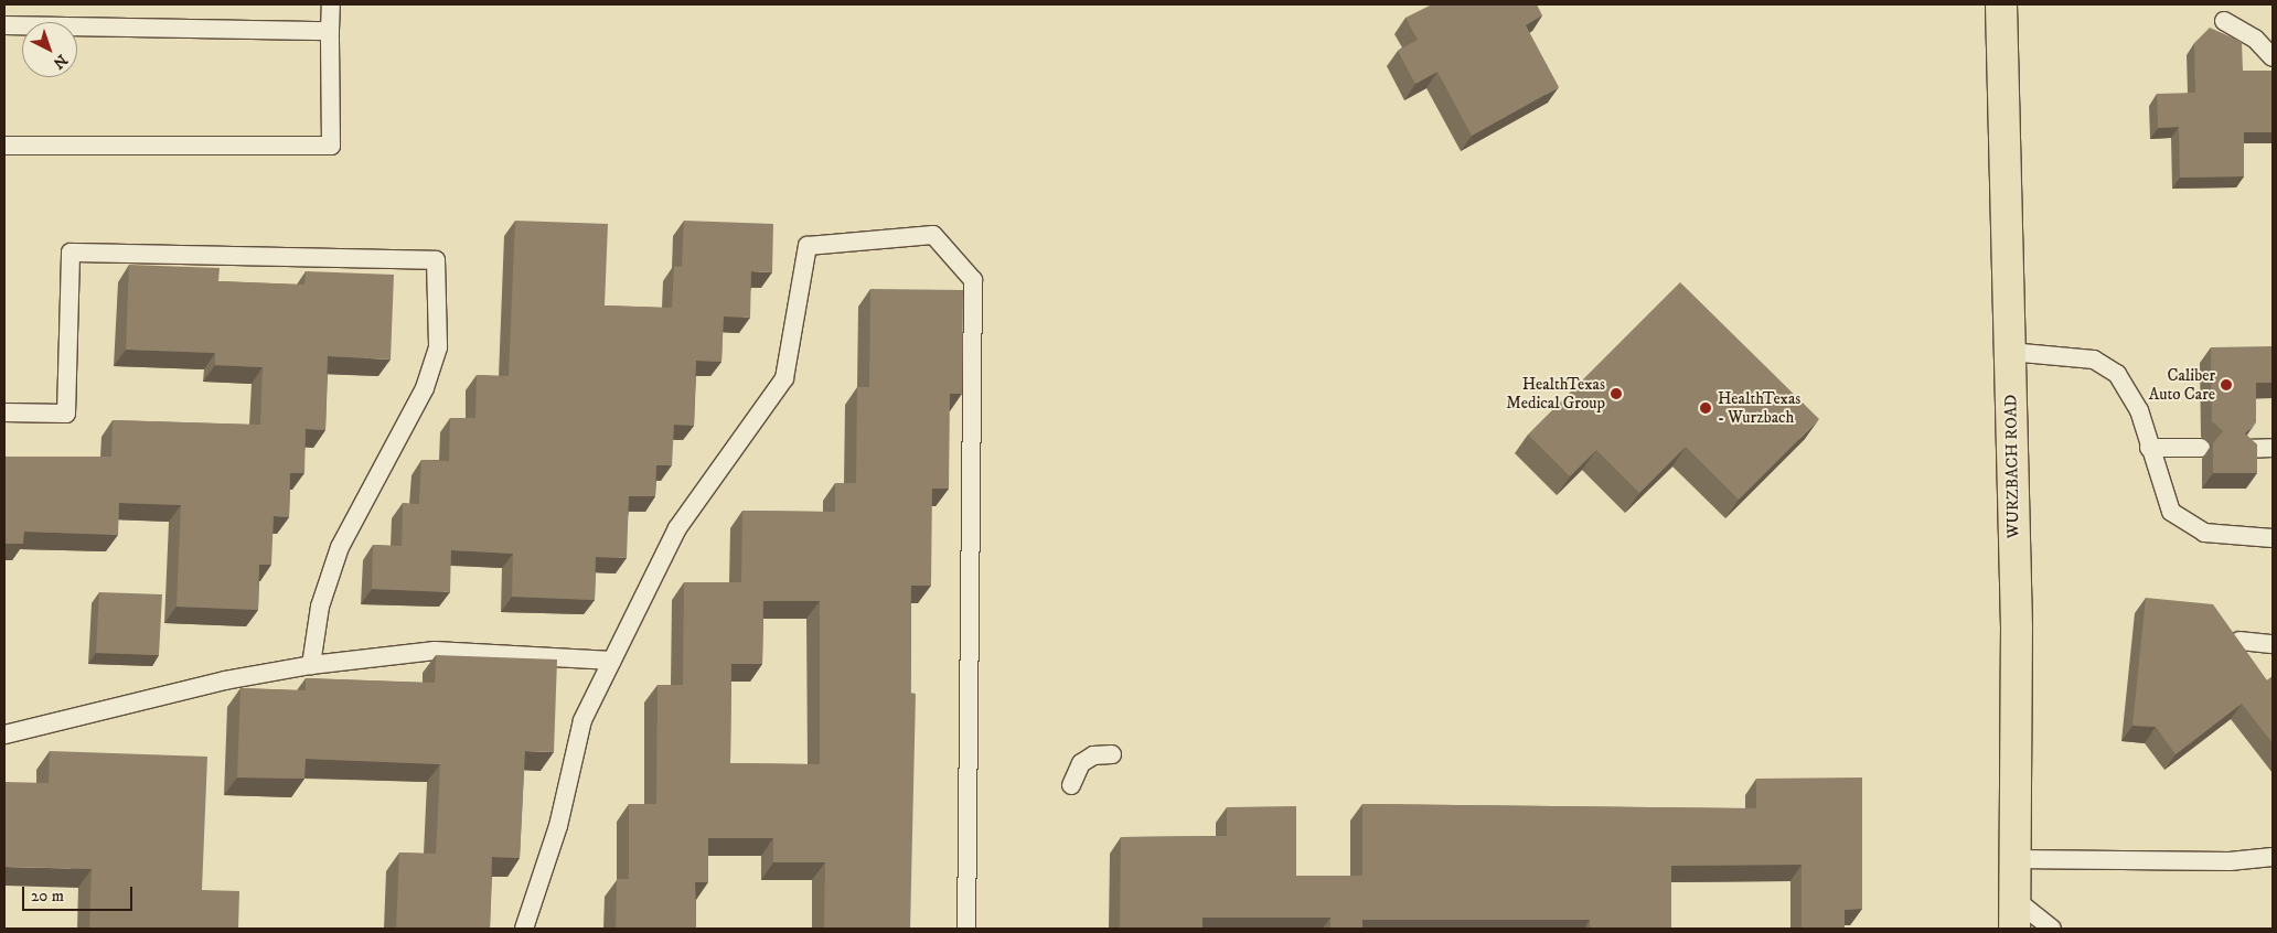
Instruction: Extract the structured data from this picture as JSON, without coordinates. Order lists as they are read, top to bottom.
{
  "streets": {
    "main road": ["WURZBACH ROAD"]
  },
  "places": ["Caliber Auto Care", "HealthTexas Medical Group", "HealthTexas - Wurzbach"],
  "scale_bar": "20 m",
  "north": "bottom right"
}
